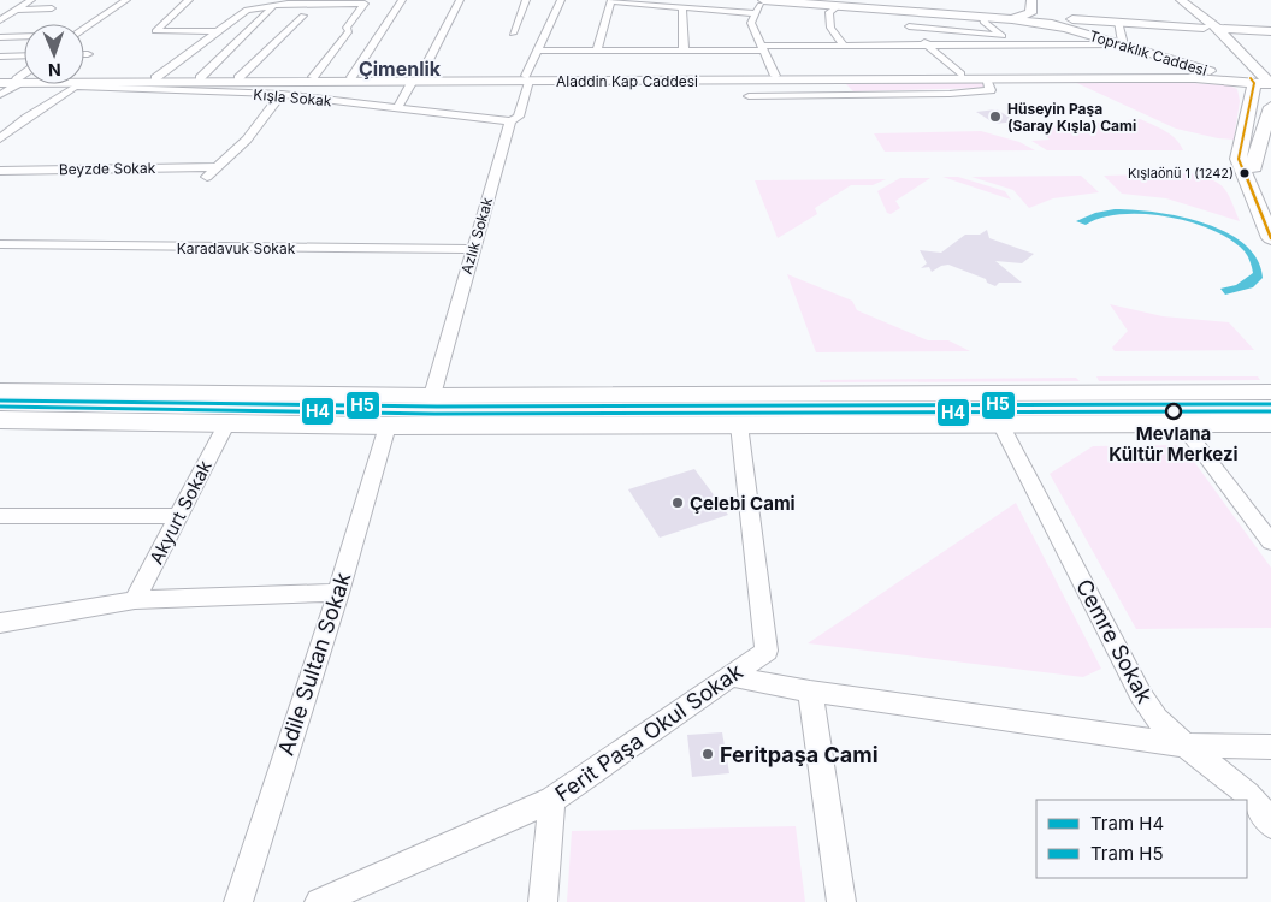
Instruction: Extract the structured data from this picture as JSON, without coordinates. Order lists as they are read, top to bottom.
{
  "streets": {
    "street": [
      "Topraklık Caddesi",
      "Aladdin Kap Caddesi",
      "Kışla Sokak",
      "Beyzde Sokak",
      "Azlık Sokak",
      "Karadavuk Sokak",
      "Akyurt Sokak",
      "Cemre Sokak",
      "Adile Sultan Sokak",
      "Ferit Paşa Okul Sokak"
    ]
  },
  "crossings": [
    ["Topraklık Caddesi", "Aladdin Kap Caddesi"],
    ["Aladdin Kap Caddesi", "Kışla Sokak"],
    ["Aladdin Kap Caddesi", "Azlık Sokak"],
    ["Kışla Sokak", "Azlık Sokak"],
    ["Azlık Sokak", "Karadavuk Sokak"]
  ],
  "districts": ["Çimenlik"],
  "places": [
    "Hüseyin Paşa (Saray Kışla) Cami",
    "Kışlaönü 1 (1242)",
    "Mevlana Kültür Merkezi",
    "Çelebi Cami",
    "Feritpaşa Cami"
  ],
  "lines": ["tram line H5", "tram line H4"],
  "legend": ["Tram H4", "Tram H5"],
  "north": "bottom"
}
